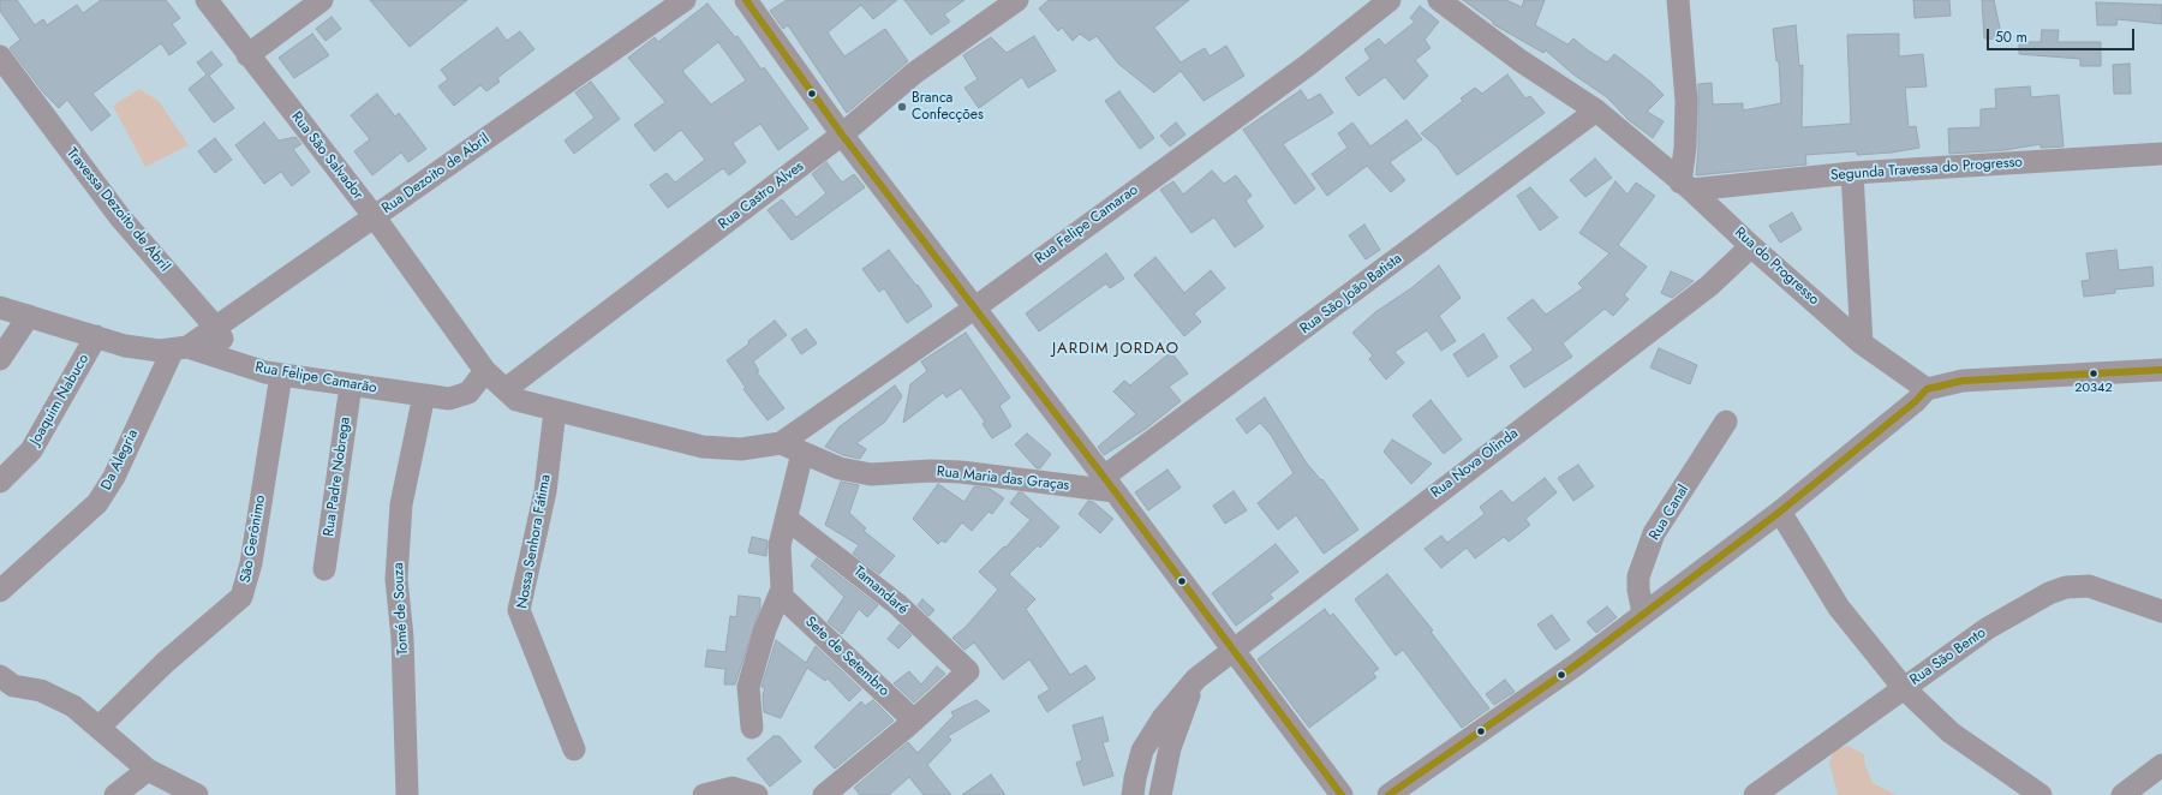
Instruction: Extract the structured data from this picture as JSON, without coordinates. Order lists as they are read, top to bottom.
{
  "streets": {
    "street": [
      "Rua São Salvador",
      "Segunda Travessa do Progresso",
      "Rua Dezoito de Abril",
      "Rua Castro Alves",
      "Travessa Dezoito de Abril",
      "Rua Felipe Camarao",
      "Rua do Progresso",
      "Rua São João Batista",
      "Rua Felipe Camarão",
      "Joaquim Nabuco",
      "Da Alegria",
      "Rua Nova Olinda",
      "Rua Padre Nobrega",
      "Rua Maria das Graças",
      "Rua Canal",
      "São Gerônimo",
      "Nossa Senhora Fátima",
      "Tamandaré",
      "Tomé de Souza",
      "Sete de Setembro",
      "Rua São Bento"
    ]
  },
  "crossings": [
    ["Rua São Salvador", "Rua Dezoito de Abril"],
    ["Rua São Salvador", "Rua Castro Alves"],
    ["Rua São Salvador", "Rua Felipe Camarão"],
    ["Segunda Travessa do Progresso", "Rua do Progresso"],
    ["Rua Dezoito de Abril", "Travessa Dezoito de Abril"],
    ["Rua Dezoito de Abril", "Rua Felipe Camarão"],
    ["Rua Dezoito de Abril", "Da Alegria"],
    ["Rua Castro Alves", "Rua Felipe Camarão"],
    ["Travessa Dezoito de Abril", "Rua Felipe Camarão"],
    ["Rua Felipe Camarao", "Rua Maria das Graças"],
    ["Rua do Progresso", "Rua São João Batista"],
    ["Rua do Progresso", "Rua Nova Olinda"],
    ["Rua São João Batista", "Rua Maria das Graças"],
    ["Rua Felipe Camarão", "Joaquim Nabuco"],
    ["Rua Felipe Camarão", "Da Alegria"],
    ["Rua Felipe Camarão", "Rua Padre Nobrega"],
    ["Rua Felipe Camarão", "São Gerônimo"],
    ["Rua Felipe Camarão", "Tomé de Souza"],
    ["Tamandaré", "Sete de Setembro"]
  ],
  "districts": ["JARDIM JORDAO"],
  "places": ["Branca Confecções", "20342"],
  "scale_bar": "50 m"
}
